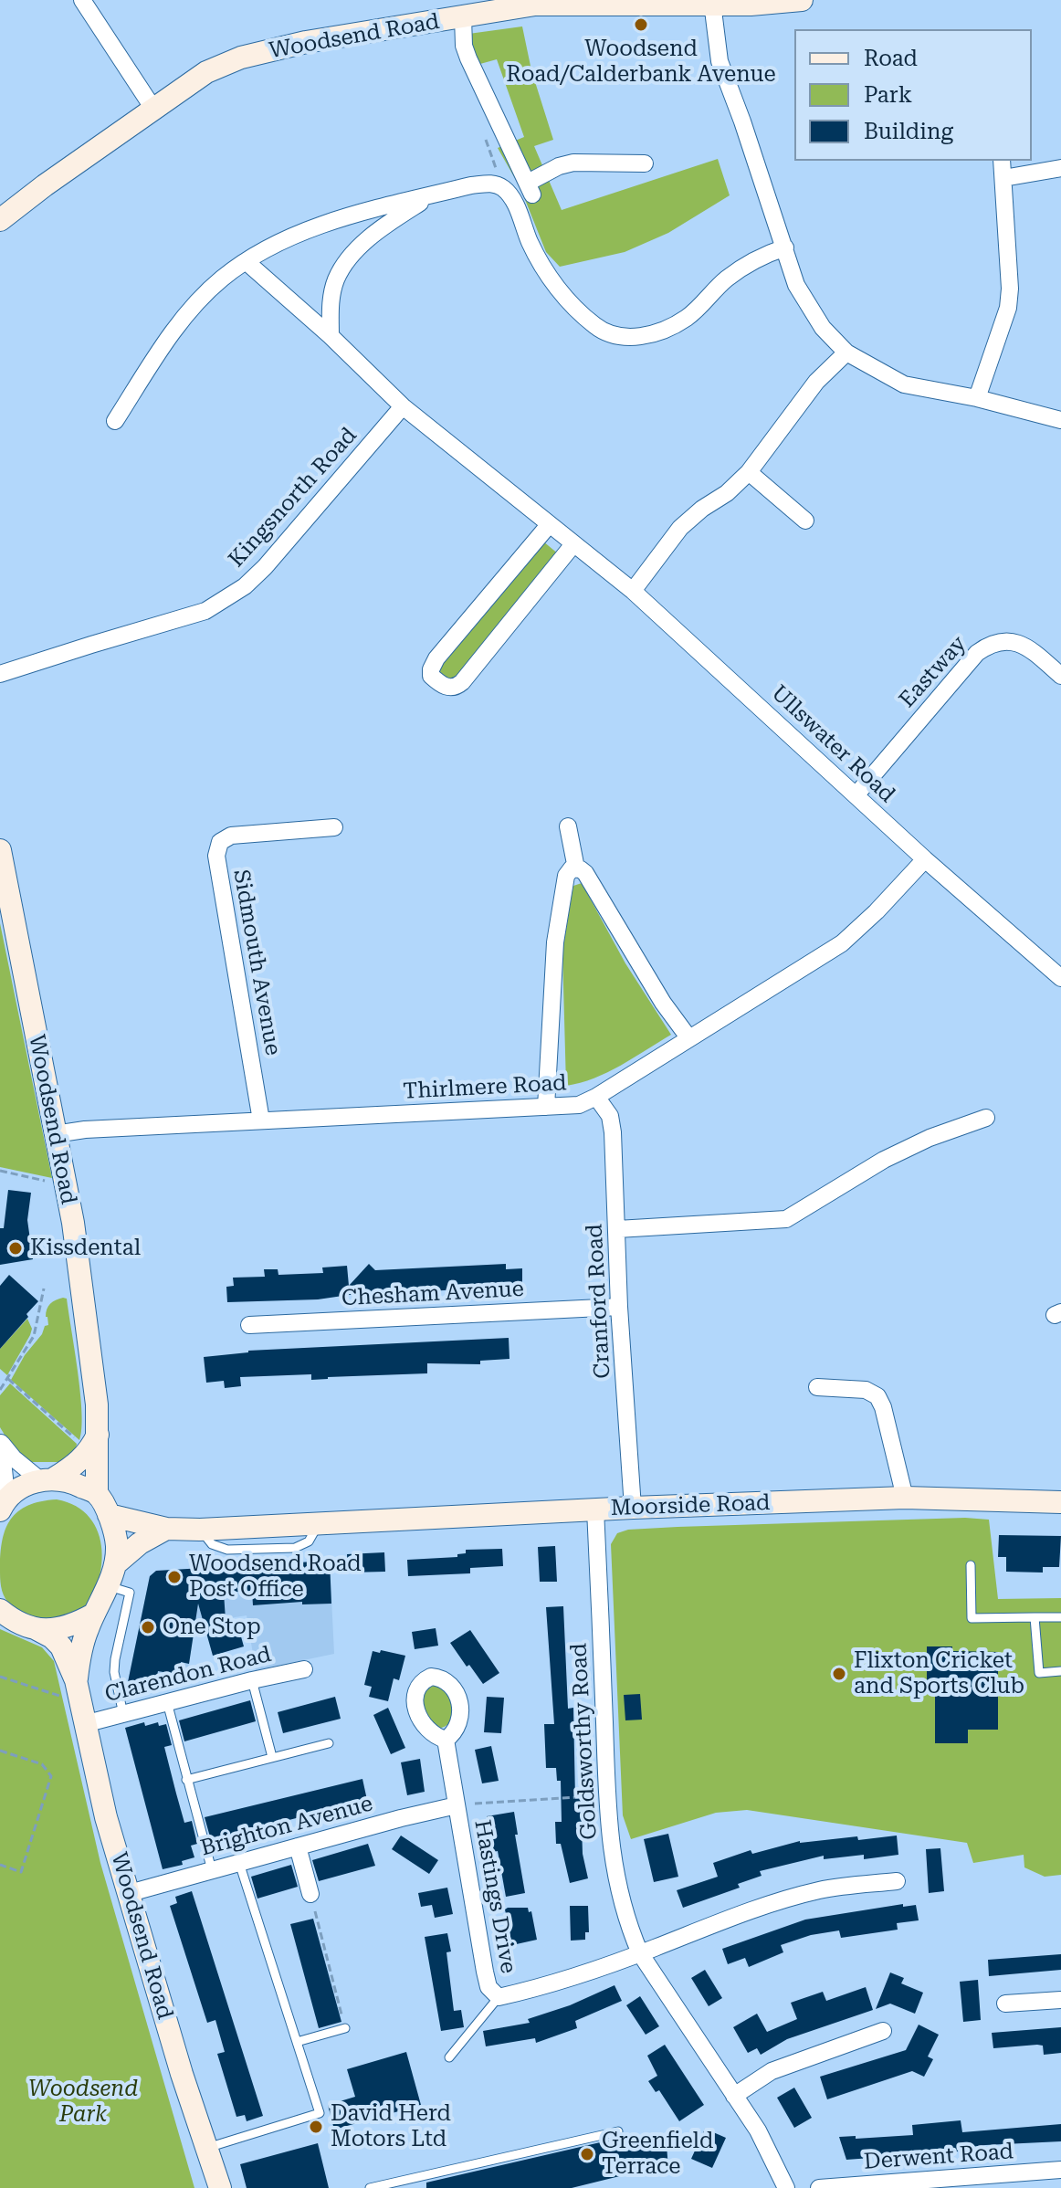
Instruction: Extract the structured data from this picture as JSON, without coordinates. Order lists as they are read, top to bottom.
{
  "streets": {
    "street": [
      "Woodsend Road",
      "Kingsnorth Road",
      "Eastway",
      "Ullswater Road",
      "Sidmouth Avenue",
      "Thirlmere Road",
      "Chesham Avenue",
      "Cranford Road",
      "Moorside Road",
      "Clarendon Road",
      "Goldsworthy Road",
      "Brighton Avenue",
      "Hastings Drive",
      "Derwent Road"
    ]
  },
  "crossings": [
    ["Woodsend Road", "Thirlmere Road"],
    ["Woodsend Road", "Clarendon Road"],
    ["Woodsend Road", "Brighton Avenue"],
    ["Kingsnorth Road", "Ullswater Road"],
    ["Eastway", "Ullswater Road"],
    ["Ullswater Road", "Thirlmere Road"],
    ["Sidmouth Avenue", "Thirlmere Road"],
    ["Thirlmere Road", "Cranford Road"],
    ["Chesham Avenue", "Cranford Road"],
    ["Cranford Road", "Moorside Road"],
    ["Moorside Road", "Goldsworthy Road"],
    ["Goldsworthy Road", "Hastings Drive"],
    ["Brighton Avenue", "Hastings Drive"]
  ],
  "parks": ["Woodsend Park"],
  "places": [
    "Woodsend Road/Calderbank Avenue",
    "Kissdental",
    "Woodsend Road Post Office",
    "One Stop",
    "Flixton Cricket and Sports Club",
    "David Herd Motors Ltd",
    "Greenfield Terrace"
  ],
  "legend": ["Road", "Park", "Building"]
}
